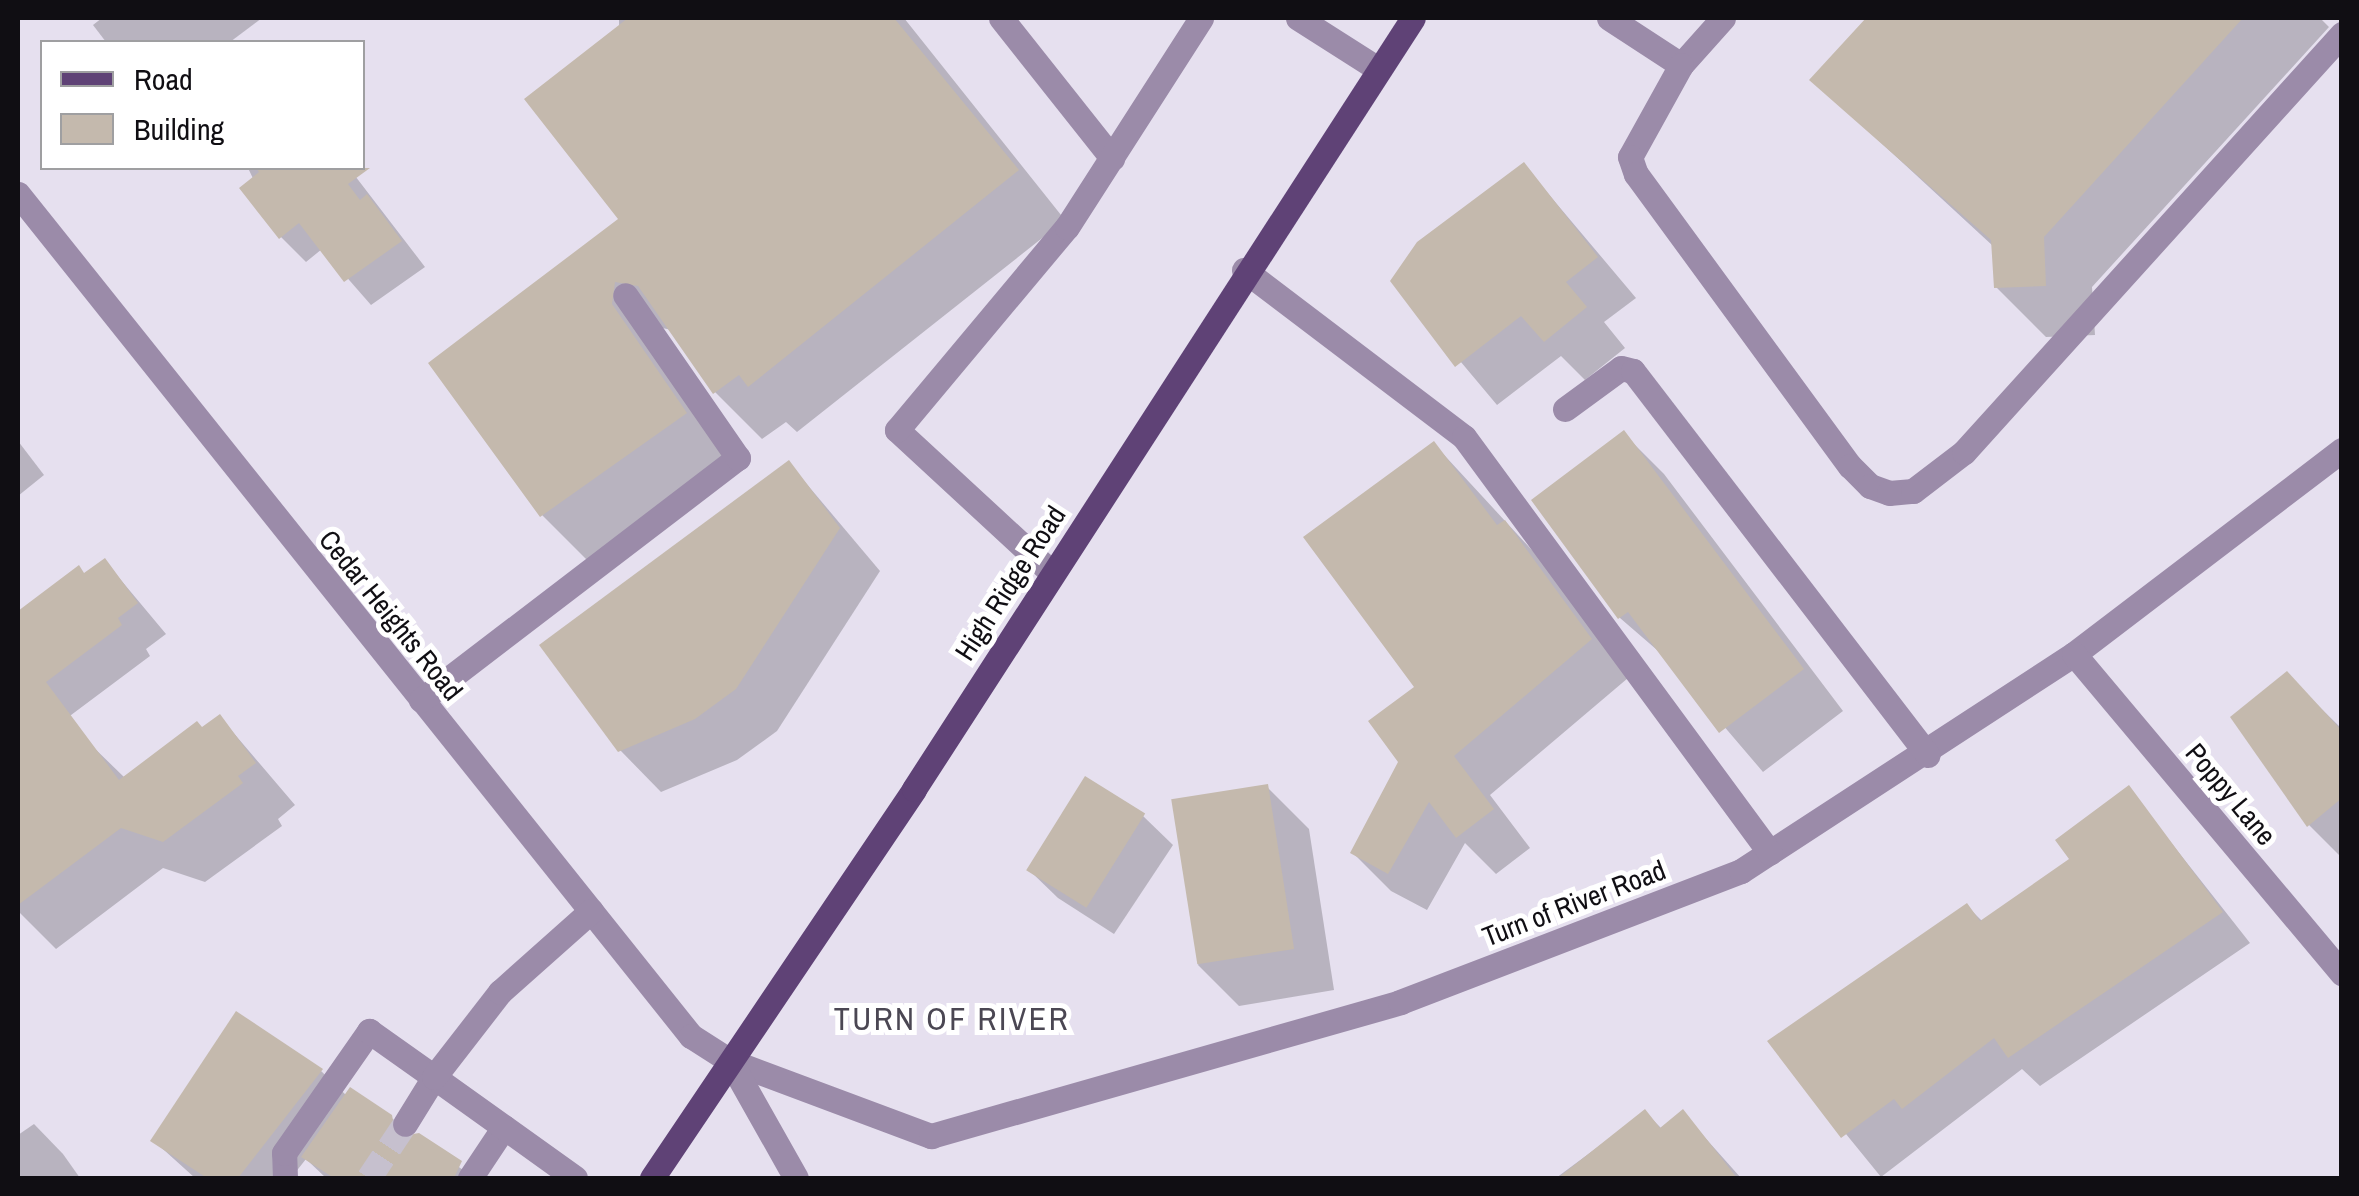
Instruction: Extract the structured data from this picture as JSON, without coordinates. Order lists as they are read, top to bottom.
{
  "streets": {
    "main road": ["High Ridge Road"],
    "street": ["Cedar Heights Road", "Poppy Lane", "Turn of River Road"]
  },
  "crossings": [
    ["High Ridge Road", "Cedar Heights Road"],
    ["High Ridge Road", "Turn of River Road"],
    ["Cedar Heights Road", "Turn of River Road"],
    ["Poppy Lane", "Turn of River Road"]
  ],
  "districts": ["TURN OF RIVER"],
  "legend": ["Road", "Building"]
}
